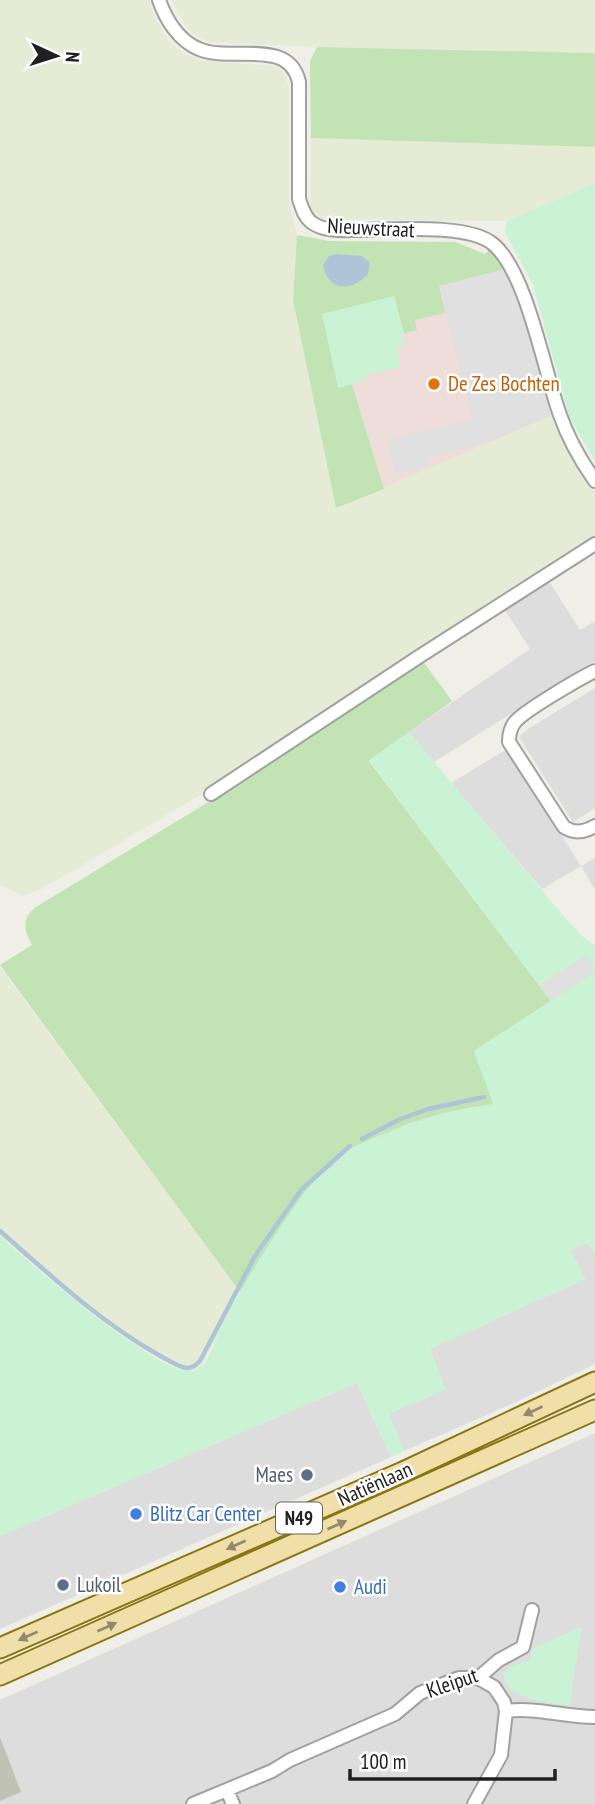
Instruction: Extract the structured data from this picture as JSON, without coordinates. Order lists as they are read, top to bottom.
{
  "streets": {
    "main road": ["Natiënlaan", "N49"],
    "street": ["Nieuwstraat", "Kleiput"]
  },
  "places": [
    "De Zes Bochten",
    "Maes",
    "Blitz Car Center",
    "Lukoil",
    "Audi"
  ],
  "scale_bar": "100 m",
  "north": "right"
}
